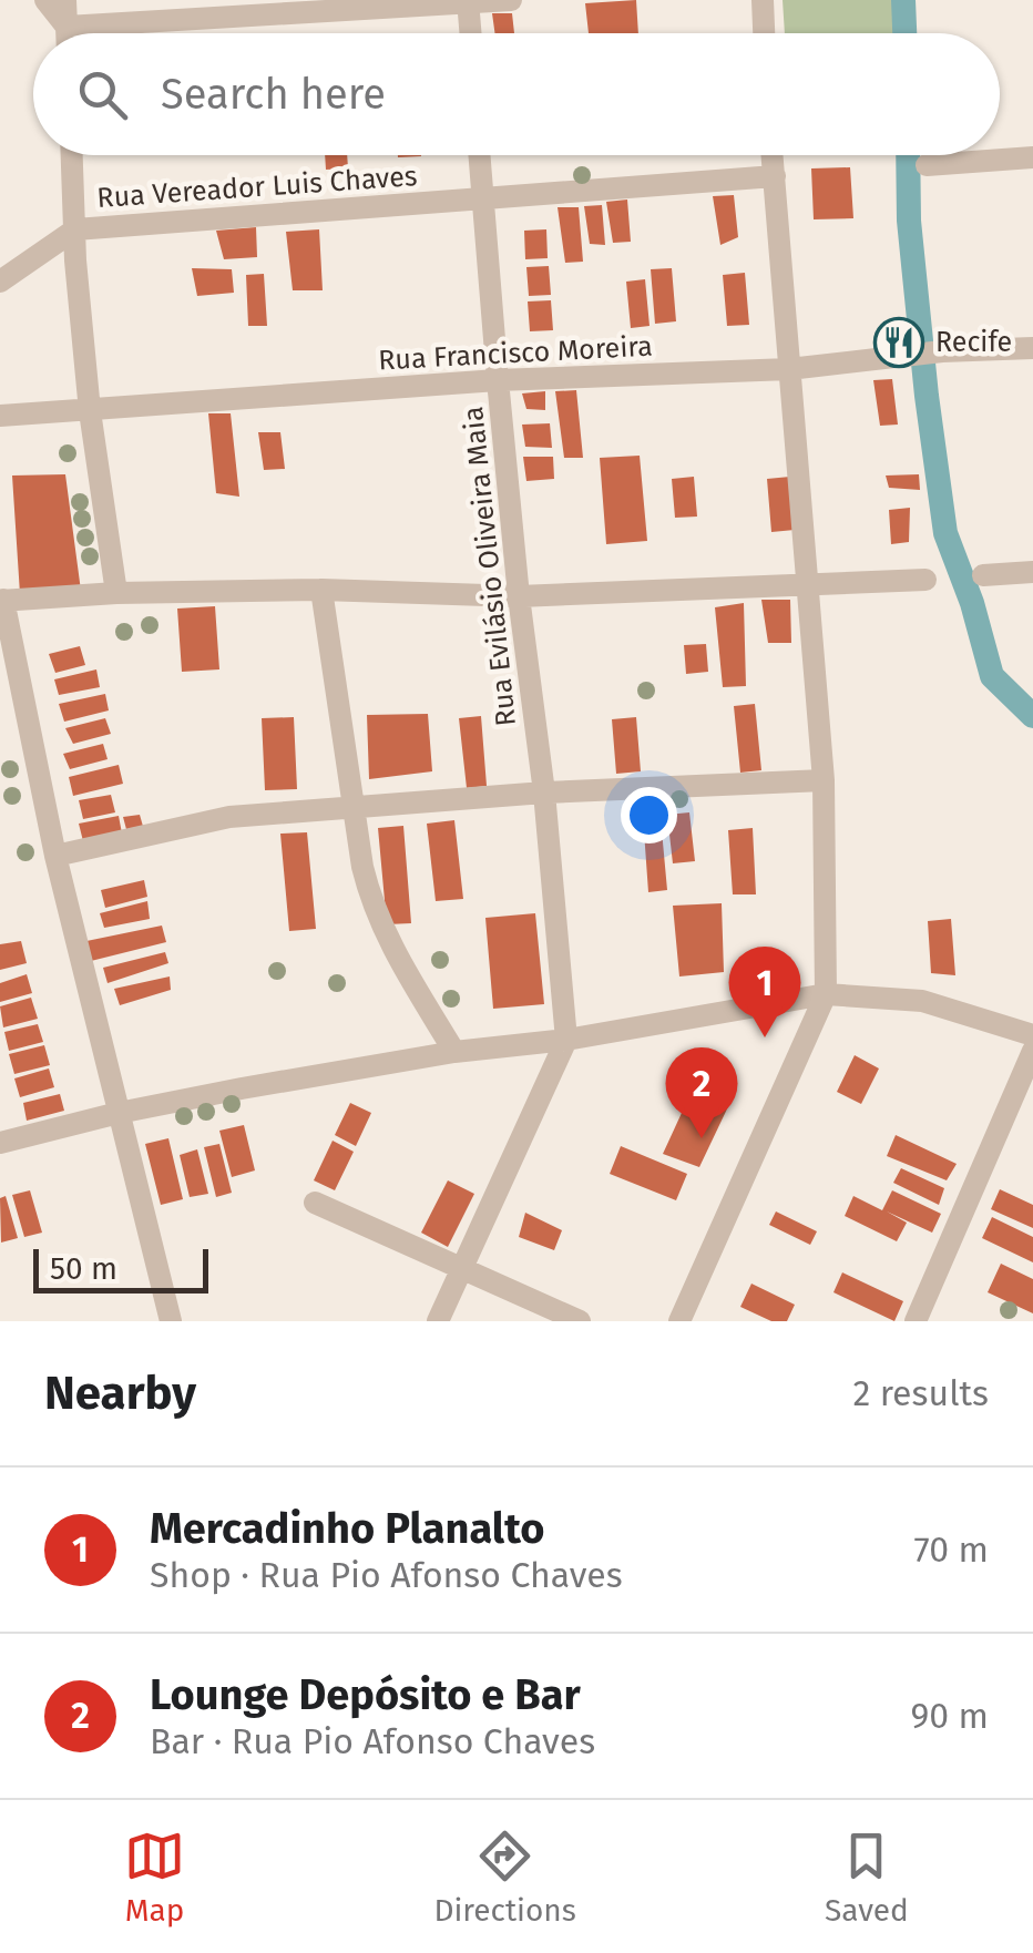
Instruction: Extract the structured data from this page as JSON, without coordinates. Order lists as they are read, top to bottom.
{
  "streets": {
    "street": ["Rua Vereador Luis Chaves", "Rua Francisco Moreira", "Rua Evilásio Oliveira Maia"]
  },
  "crossings": [
    ["Rua Vereador Luis Chaves", "Rua Evilásio Oliveira Maia"],
    ["Rua Francisco Moreira", "Rua Evilásio Oliveira Maia"]
  ],
  "places": {
    "restaurant": ["Recife"]
  },
  "scale_bar": "50 m",
  "page": {
    "search": "Search here",
    "pins": ["1", "2"],
    "scale": "50 m",
    "heading": ["Nearby", "2 results"],
    "list": [
      {
        "mark": "1",
        "name": "Mercadinho Planalto",
        "note": "Shop · Rua Pio Afonso Chaves",
        "value": "70 m"
      },
      {
        "mark": "2",
        "name": "Lounge Depósito e Bar",
        "note": "Bar · Rua Pio Afonso Chaves",
        "value": "90 m"
      }
    ],
    "nav": ["Map", "Directions", "Saved"]
  }
}
